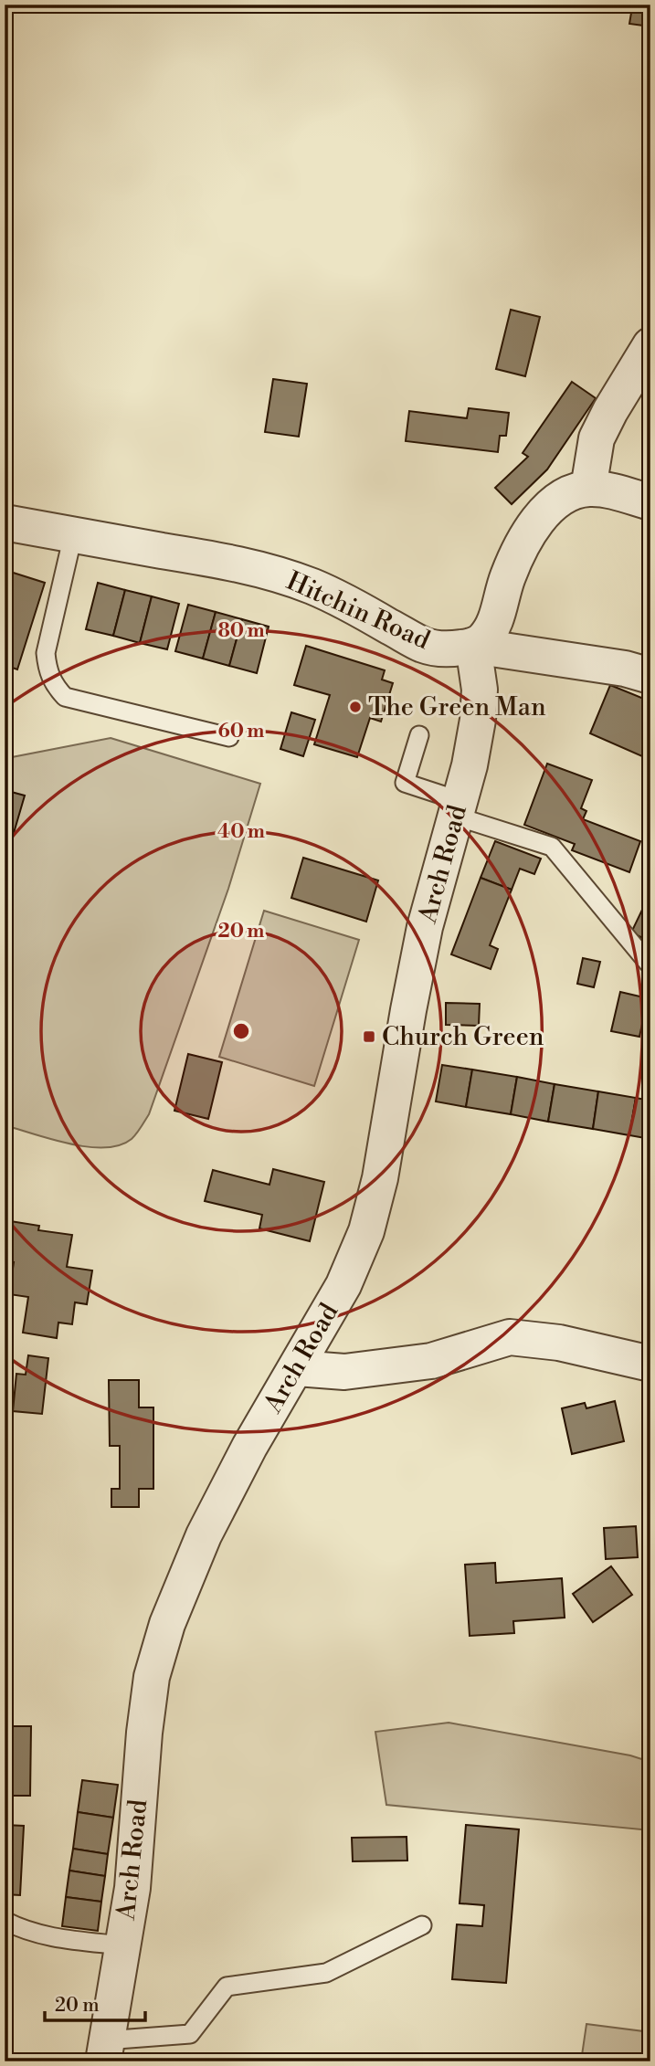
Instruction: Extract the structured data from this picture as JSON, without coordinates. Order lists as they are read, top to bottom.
{
  "streets": {
    "street": ["Hitchin Road", "Arch Road"]
  },
  "crossings": [
    ["Hitchin Road", "Arch Road"]
  ],
  "places": {
    "other": ["The Green Man"],
    "transit": ["Church Green"]
  },
  "scale_bar": "20 m",
  "rings": [
    "80 m",
    "60 m",
    "40 m",
    "20 m"
  ]
}
